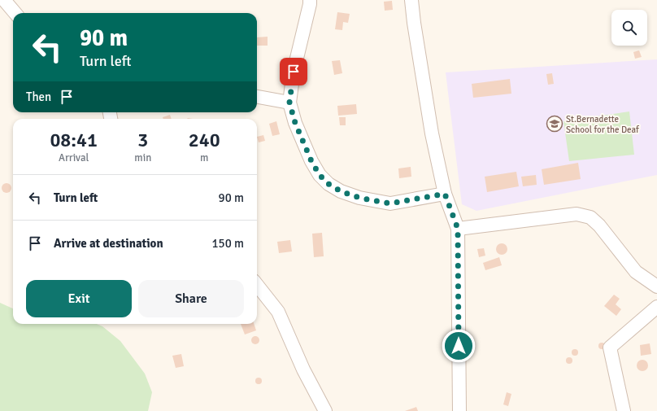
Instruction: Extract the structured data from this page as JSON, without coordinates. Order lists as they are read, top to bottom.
{
  "places": {
    "school or university": ["St.Bernadette School for the Deaf"]
  },
  "page": {
    "turn": ["90 m", "Turn left"],
    "then": "Then",
    "eta": [
      "08:41",
      "Arrival",
      "3",
      "min",
      "240",
      "m"
    ],
    "list": [
      {
        "name": "Turn left",
        "value": "90 m"
      },
      {
        "name": "Arrive at destination",
        "value": "150 m"
      }
    ],
    "buttons": ["Exit", "Share"]
  }
}
